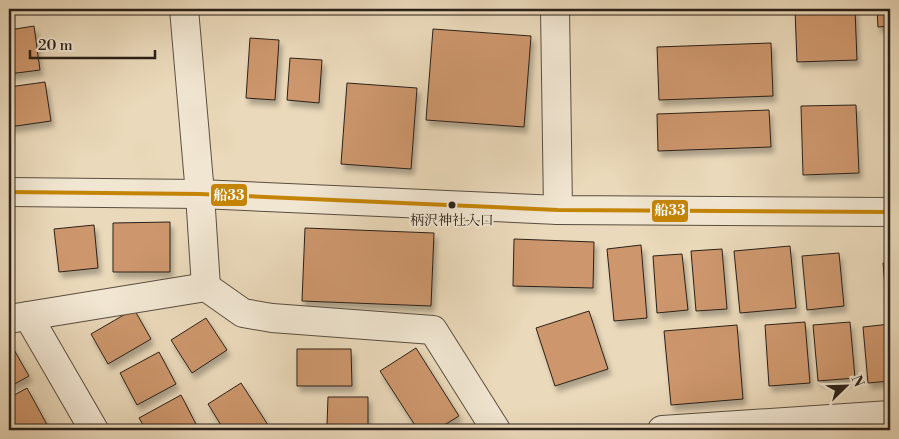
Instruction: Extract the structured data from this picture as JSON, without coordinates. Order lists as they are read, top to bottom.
{
  "places": ["柄沢神社入口"],
  "lines": ["transit line 船33"],
  "scale_bar": "20 m",
  "north": "top right"
}
